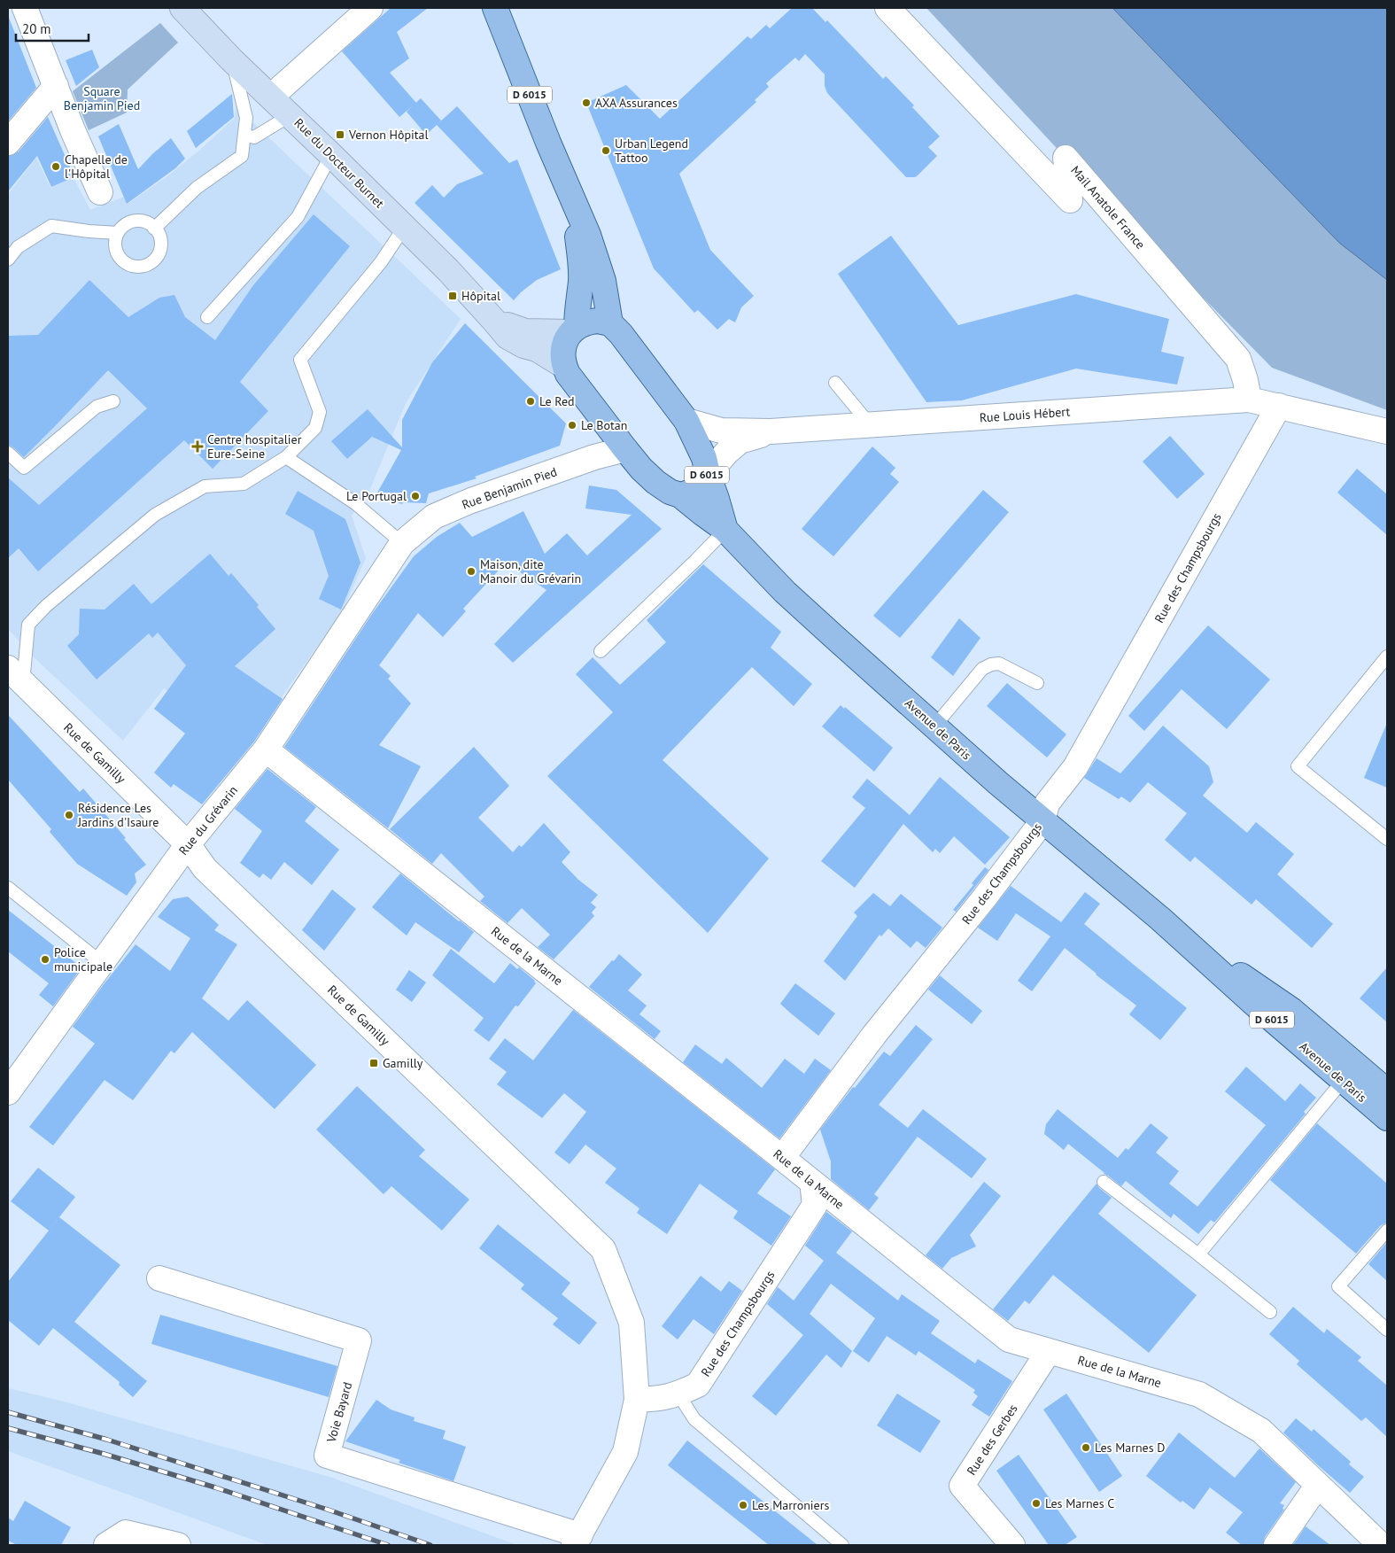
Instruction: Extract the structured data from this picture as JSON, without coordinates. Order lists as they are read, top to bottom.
{
  "streets": {
    "main road": ["D 6015", "Rue du Docteur Burnet", "Avenue de Paris"],
    "street": [
      "Mail Anatole France",
      "Rue Louis Hébert",
      "Rue Benjamin Pied",
      "Rue des Champsbourgs",
      "Rue de Gamilly",
      "Rue du Grévarin",
      "Rue de la Marne",
      "Voie Bayard",
      "Rue des Gerbes"
    ]
  },
  "crossings": [
    ["D 6015", "Rue du Docteur Burnet"],
    ["D 6015", "Rue Louis Hébert"],
    ["D 6015", "Rue Benjamin Pied"],
    ["D 6015", "Avenue de Paris"],
    ["Mail Anatole France", "Rue Louis Hébert"],
    ["Rue Louis Hébert", "Rue des Champsbourgs"],
    ["Rue Louis Hébert", "Avenue de Paris"],
    ["Rue Benjamin Pied", "Rue du Grévarin"],
    ["Rue des Champsbourgs", "Avenue de Paris"],
    ["Rue des Champsbourgs", "Rue de Gamilly"],
    ["Rue des Champsbourgs", "Rue de la Marne"],
    ["Rue de Gamilly", "Rue du Grévarin"],
    ["Rue du Grévarin", "Rue de la Marne"],
    ["Rue de la Marne", "Rue des Gerbes"]
  ],
  "parks": ["Square Benjamin Pied"],
  "places": {
    "other": [
      "AXA Assurances",
      "Urban Legend Tattoo",
      "Chapelle de l'Hôpital",
      "Le Red",
      "Le Botan",
      "Le Portugal",
      "Maison, dite Manoir du Grévarin",
      "Résidence Les Jardins d'Isaure",
      "Police municipale",
      "Les Marnes D",
      "Les Marnes C",
      "Les Marroniers"
    ],
    "transit": ["Vernon Hôpital", "Hôpital", "Gamilly"],
    "health": ["Centre hospitalier Eure-Seine"]
  },
  "scale_bar": "20 m"
}
